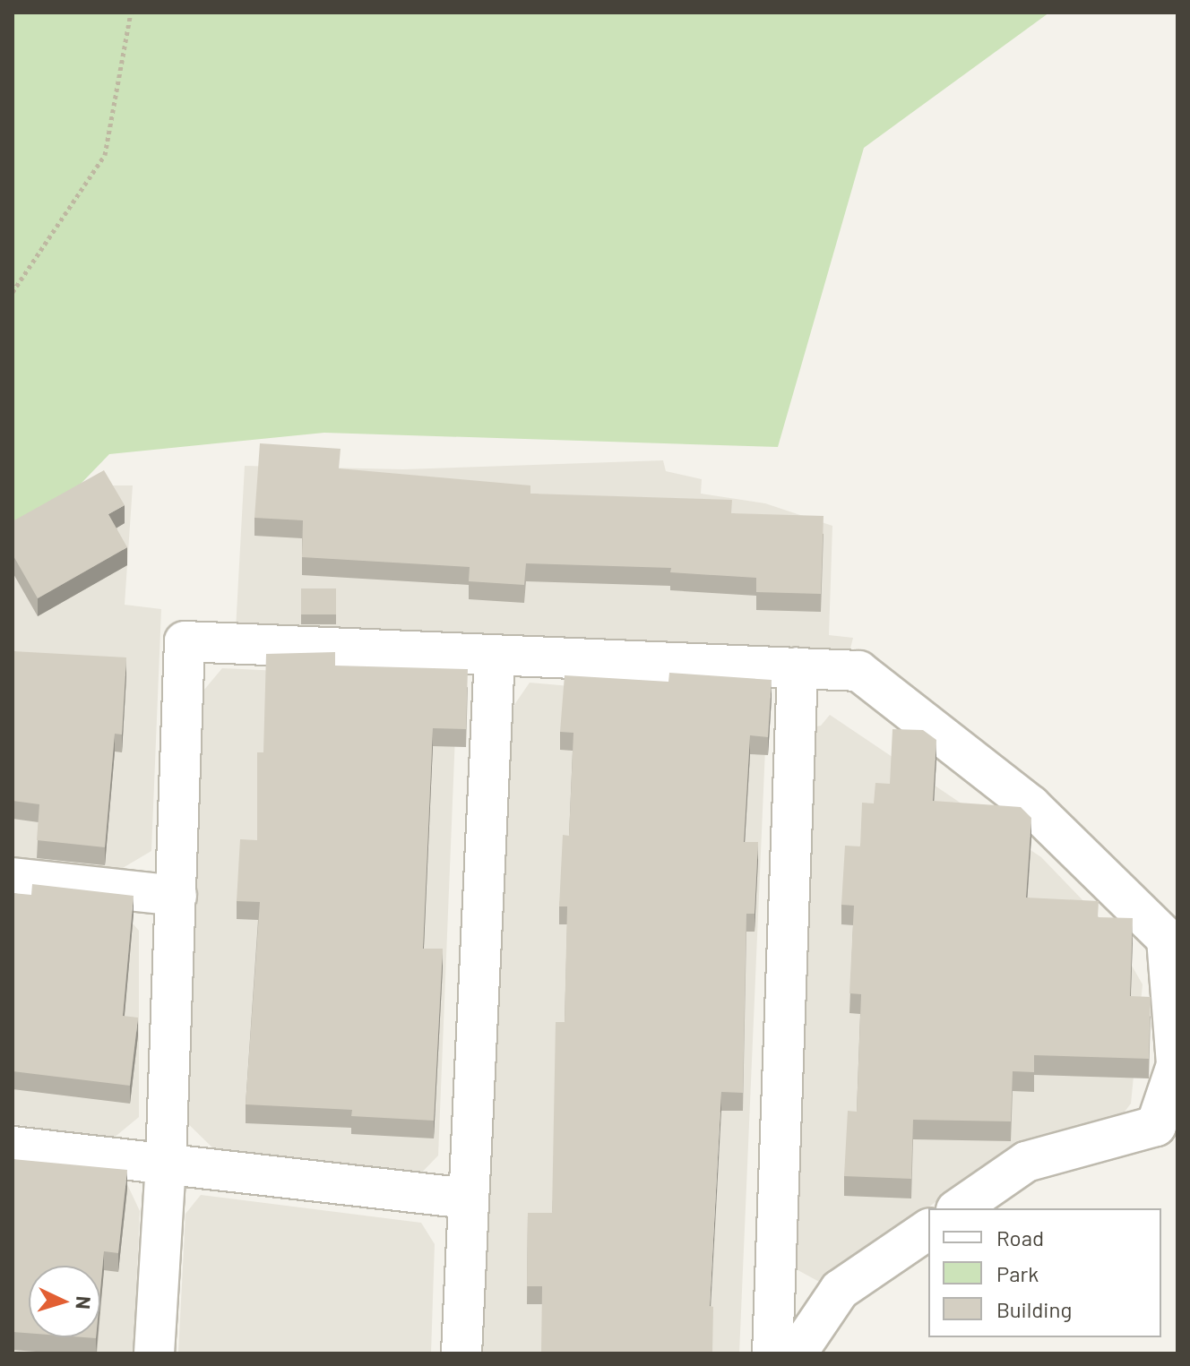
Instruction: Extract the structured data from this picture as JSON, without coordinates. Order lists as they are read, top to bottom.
{
  "legend": ["Road", "Park", "Building"],
  "north": "right"
}
